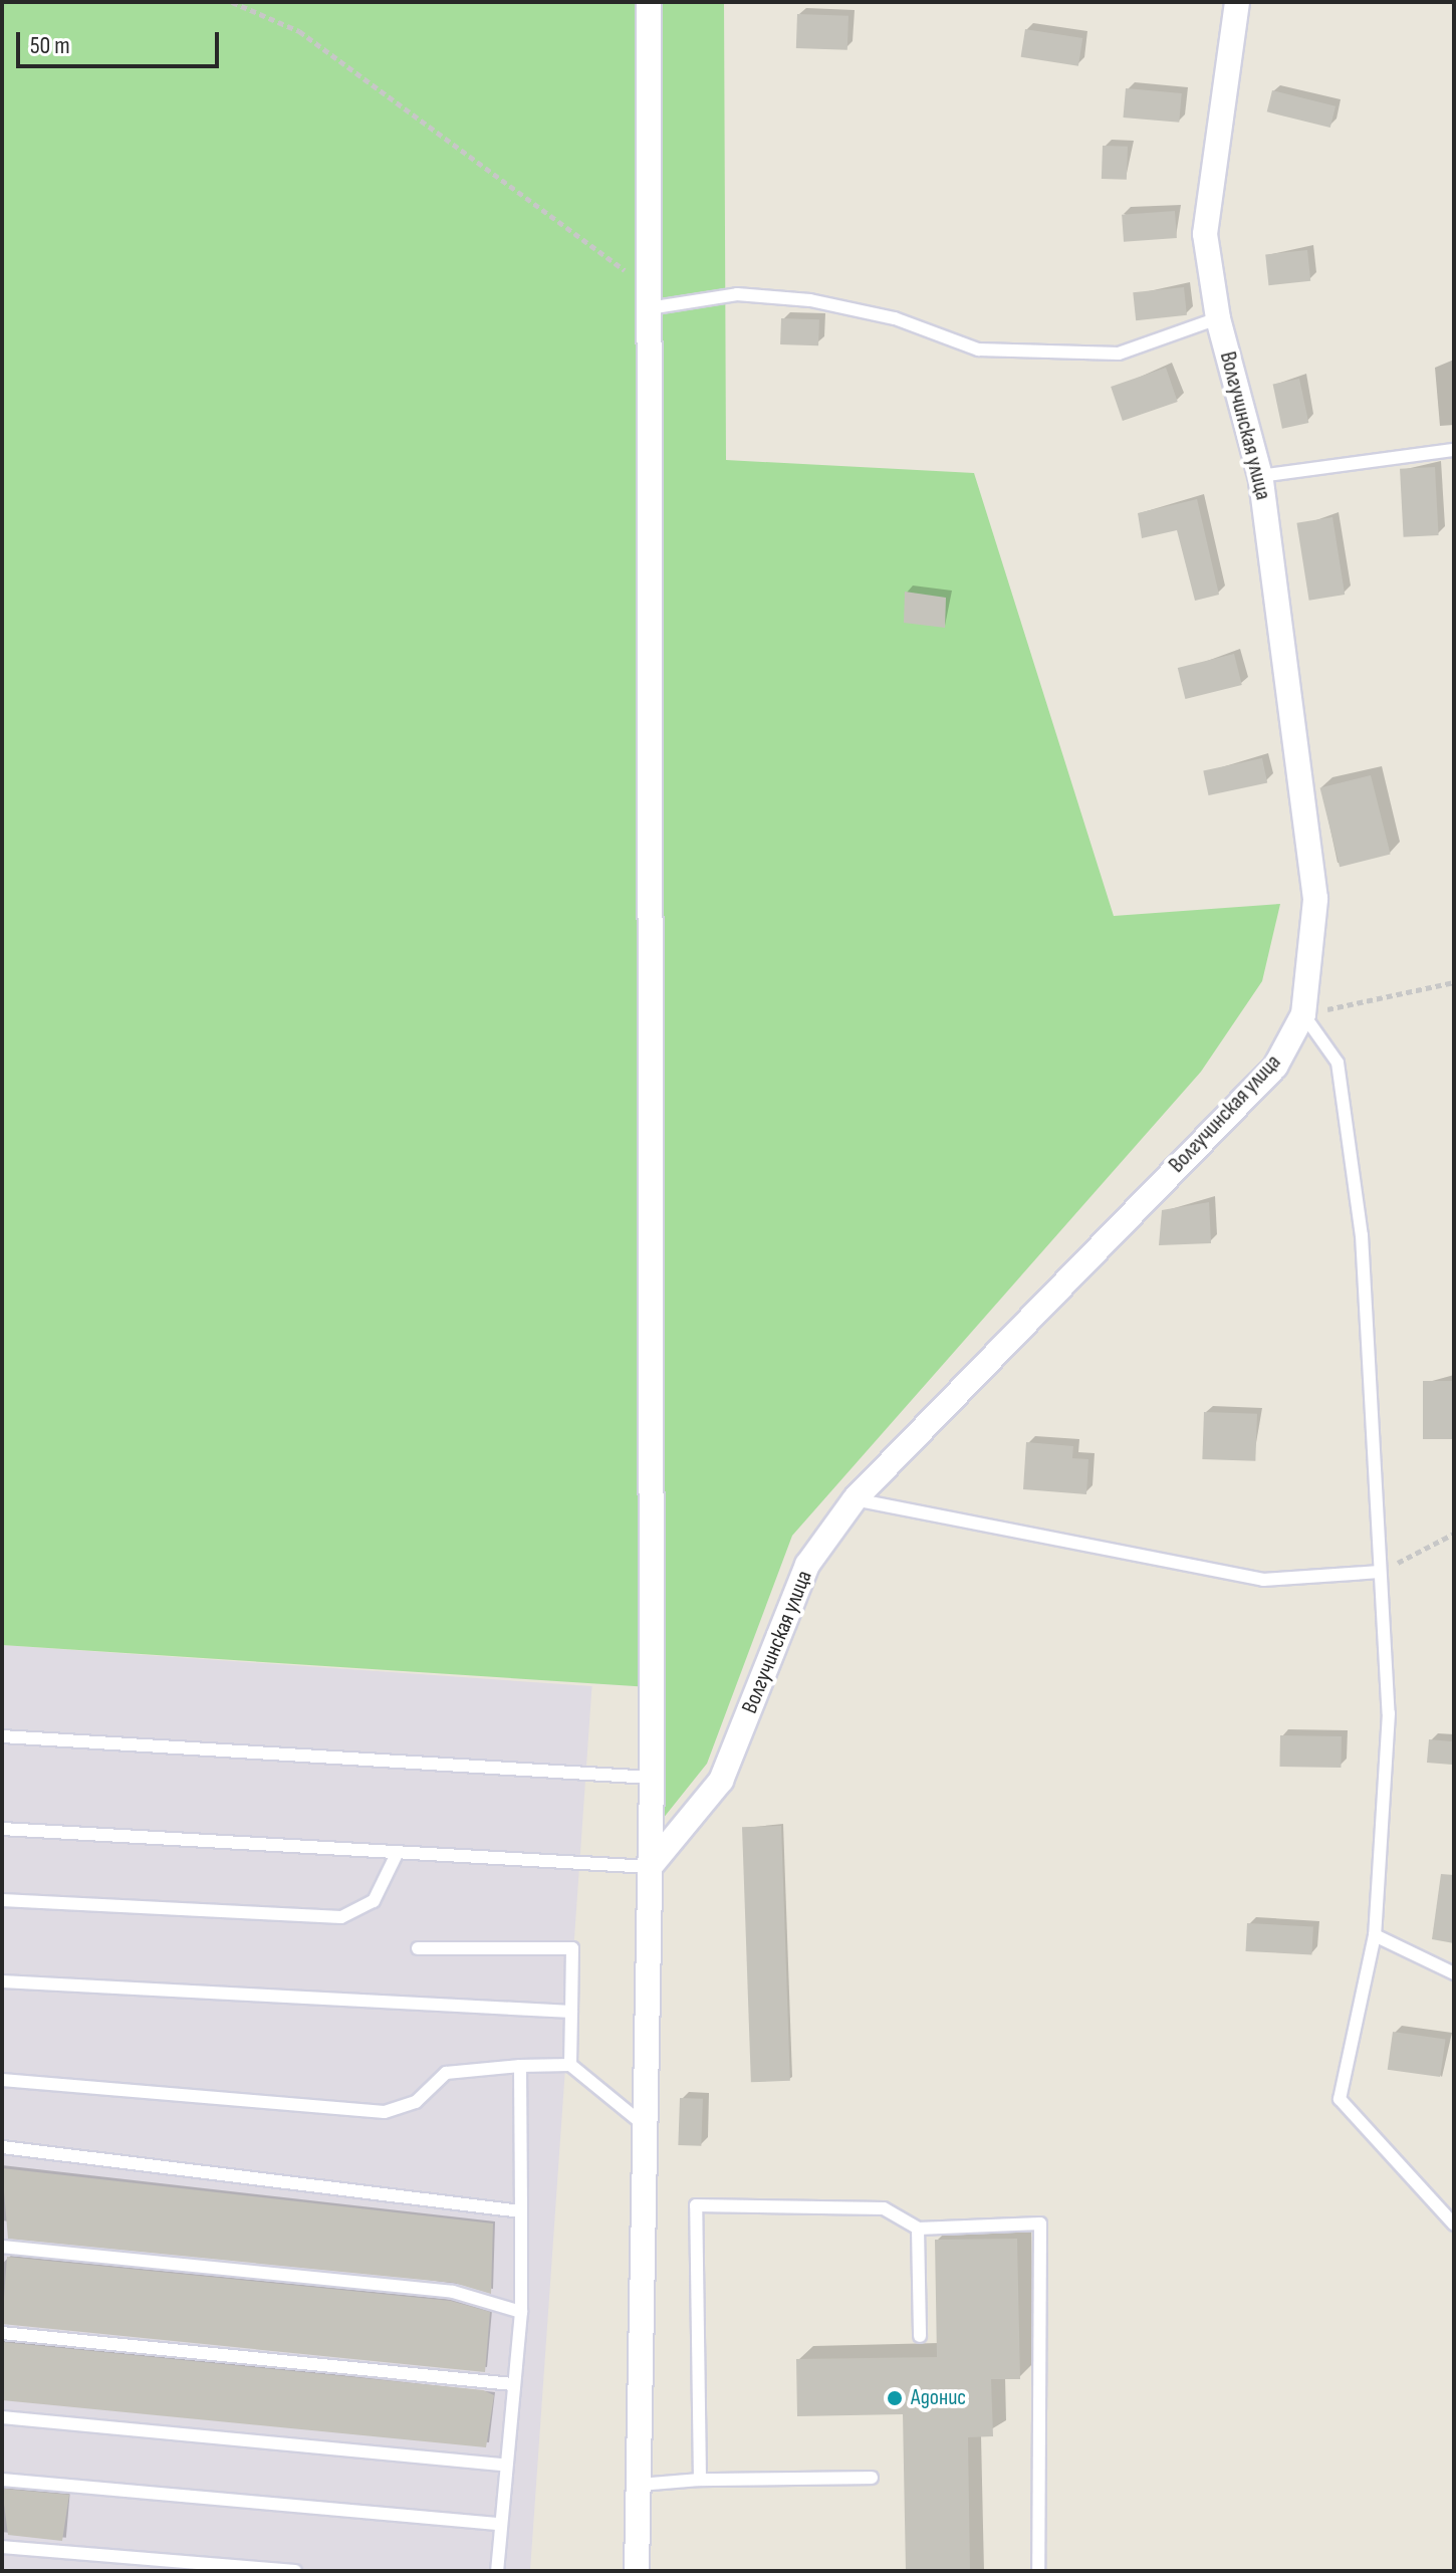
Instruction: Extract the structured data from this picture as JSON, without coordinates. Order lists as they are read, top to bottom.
{
  "streets": {
    "street": ["Волгучинская улица"]
  },
  "places": ["Адонис"],
  "scale_bar": "50 m"
}
